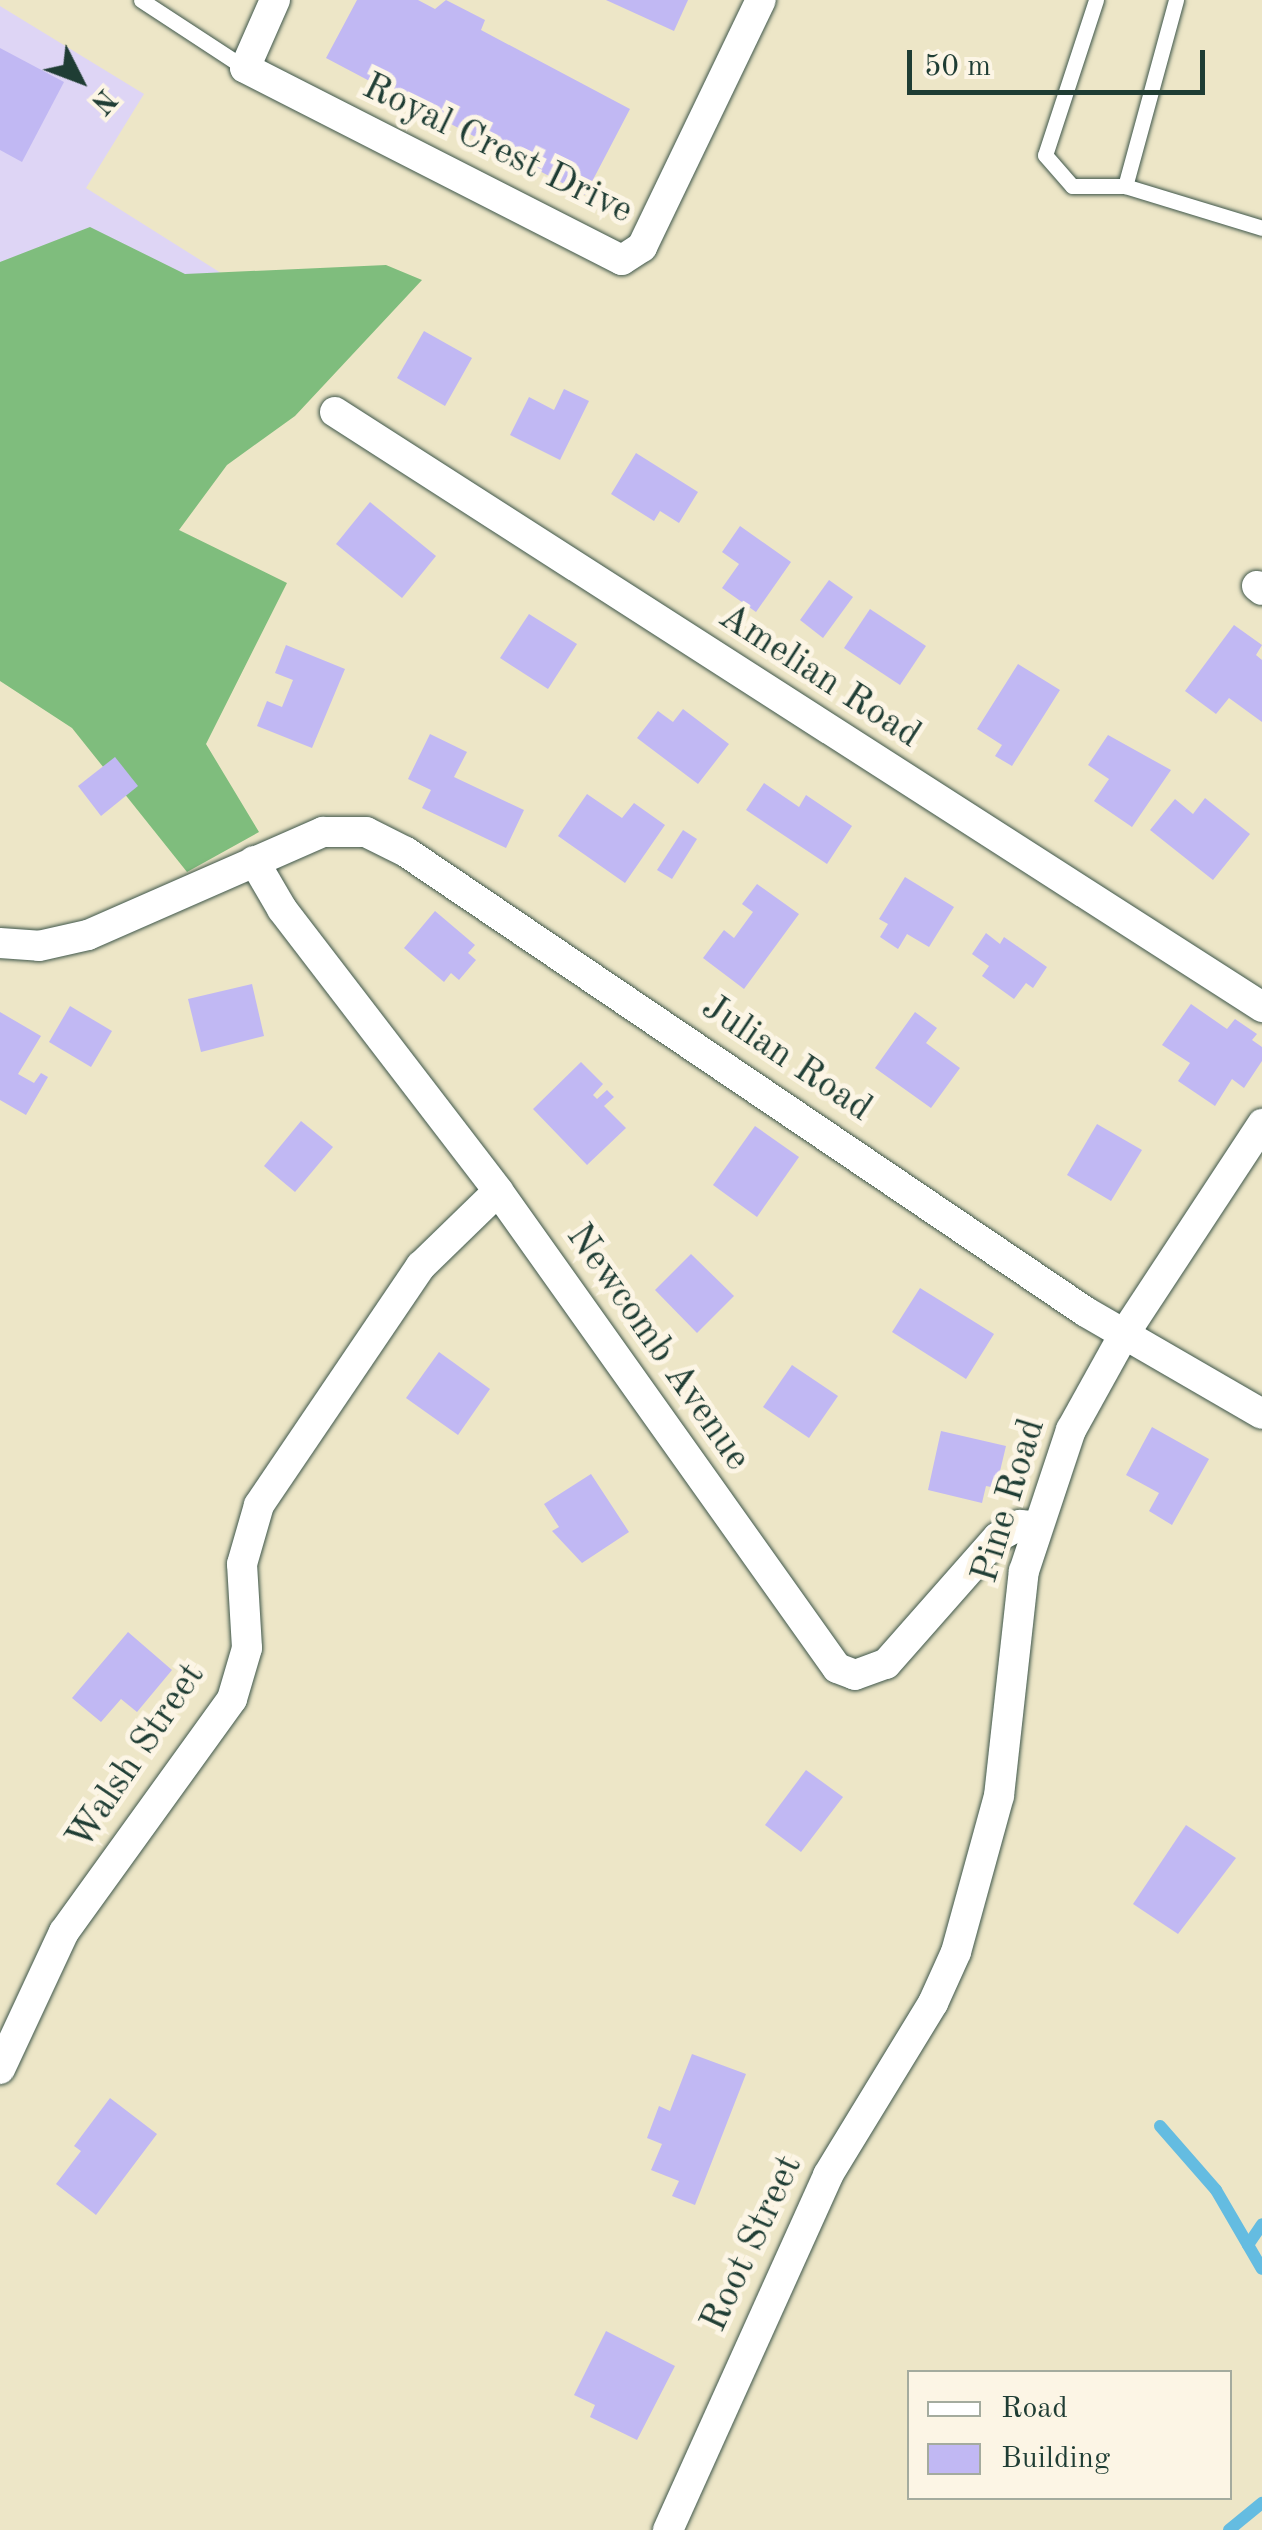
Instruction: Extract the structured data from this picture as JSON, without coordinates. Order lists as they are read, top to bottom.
{
  "streets": {
    "street": [
      "Royal Crest Drive",
      "Amelian Road",
      "Julian Road",
      "Newcomb Avenue",
      "Pine Road",
      "Walsh Street",
      "Root Street"
    ]
  },
  "crossings": [
    ["Julian Road", "Newcomb Avenue"],
    ["Julian Road", "Pine Road"],
    ["Newcomb Avenue", "Pine Road"],
    ["Newcomb Avenue", "Walsh Street"],
    ["Pine Road", "Root Street"]
  ],
  "legend": ["Road", "Building"],
  "scale_bar": "50 m",
  "north": "bottom right"
}
